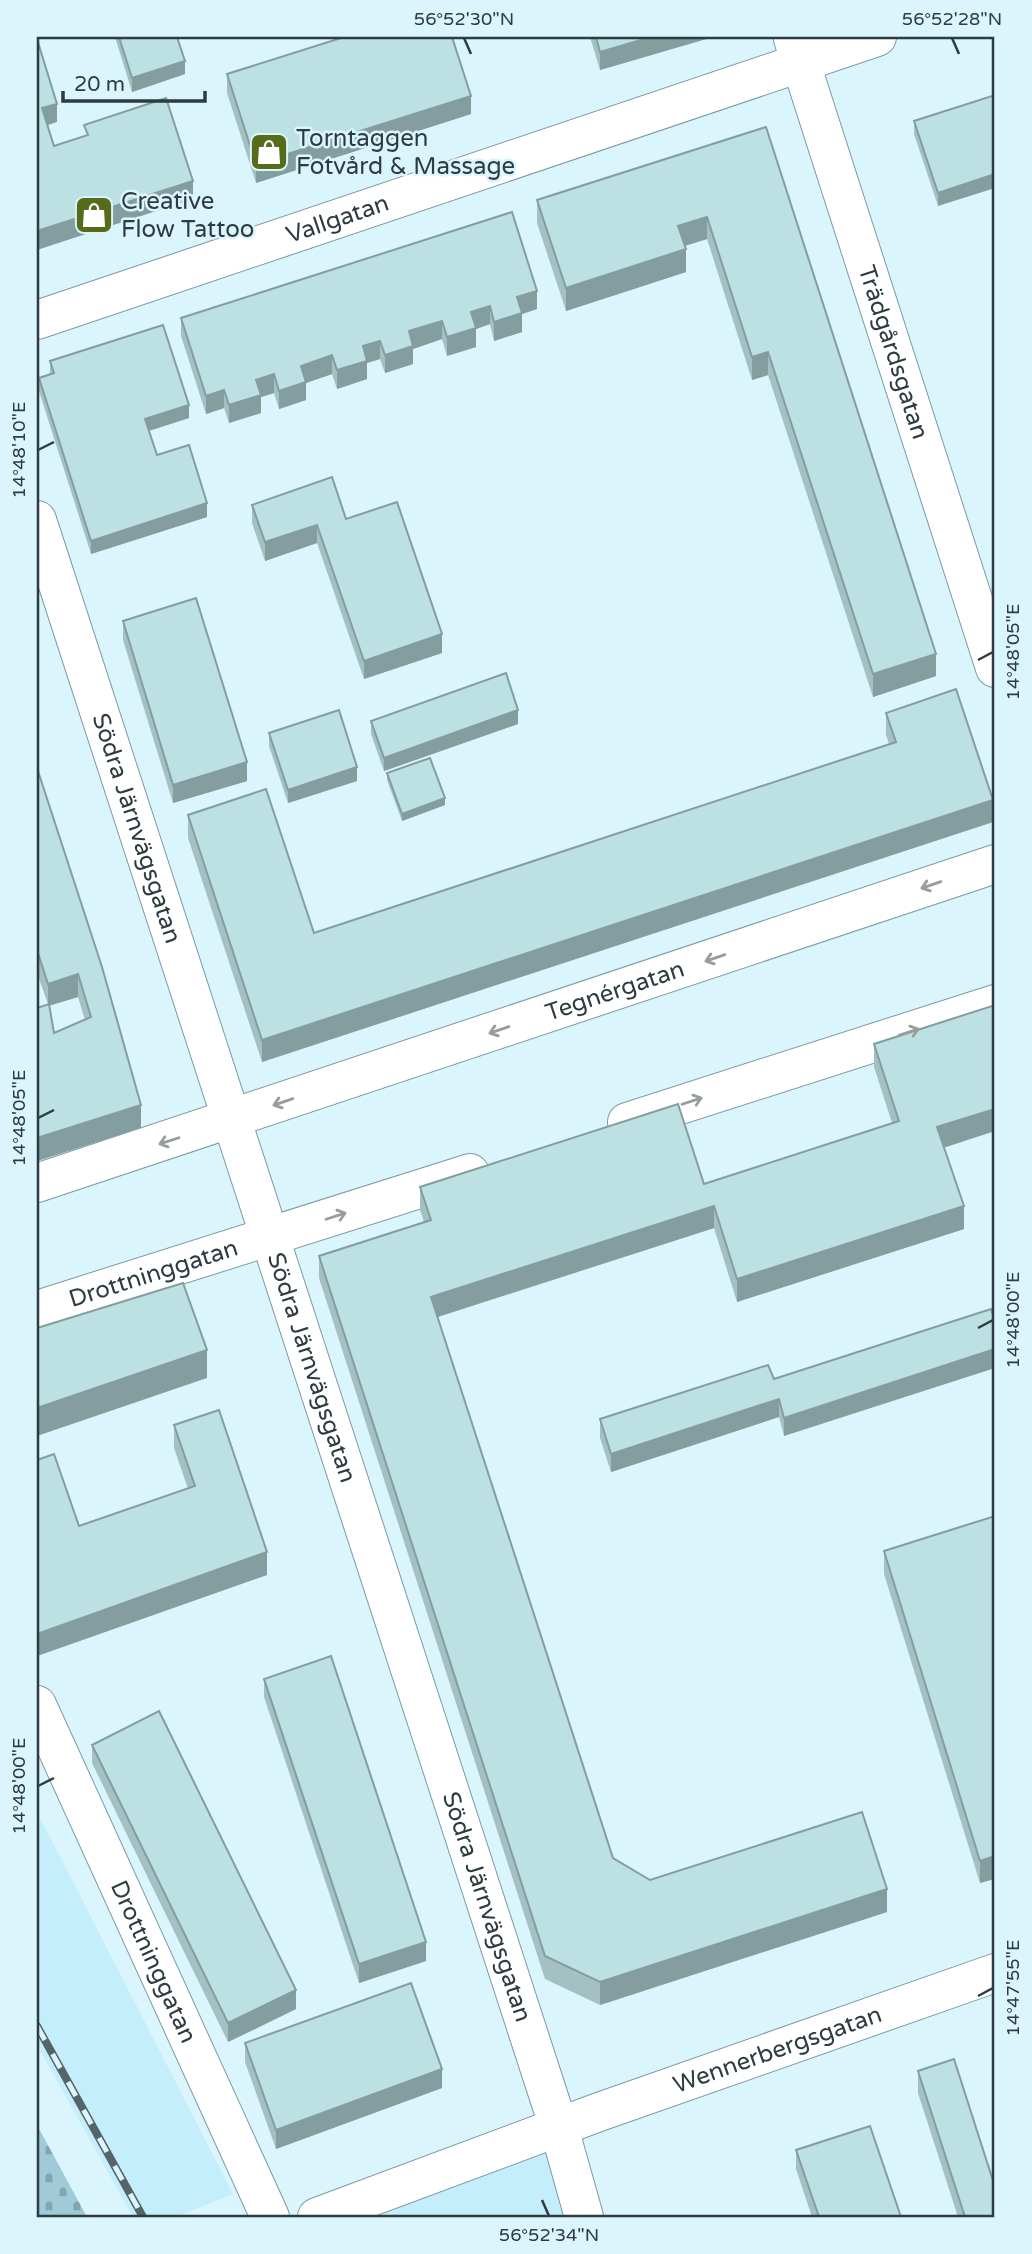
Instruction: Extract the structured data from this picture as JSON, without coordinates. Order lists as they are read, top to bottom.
{
  "streets": {
    "street": [
      "Vallgatan",
      "Trädgårdsgatan",
      "Södra Järnvägsgatan",
      "Tegnérgatan",
      "Drottninggatan",
      "Wennerbergsgatan"
    ]
  },
  "crossings": [
    ["Vallgatan", "Trädgårdsgatan"],
    ["Södra Järnvägsgatan", "Tegnérgatan"],
    ["Södra Järnvägsgatan", "Drottninggatan"],
    ["Södra Järnvägsgatan", "Wennerbergsgatan"]
  ],
  "places": {
    "shop": ["Torntaggen Fotvård & Massage", "Creative Flow Tattoo"]
  },
  "scale_bar": "20 m",
  "coordinates": [
    "56°52'30\"N",
    "56°52'28\"N",
    "14°48'10\"E",
    "14°48'05\"E",
    "14°48'00\"E",
    "14°47'55\"E",
    "56°52'34\"N"
  ]
}
